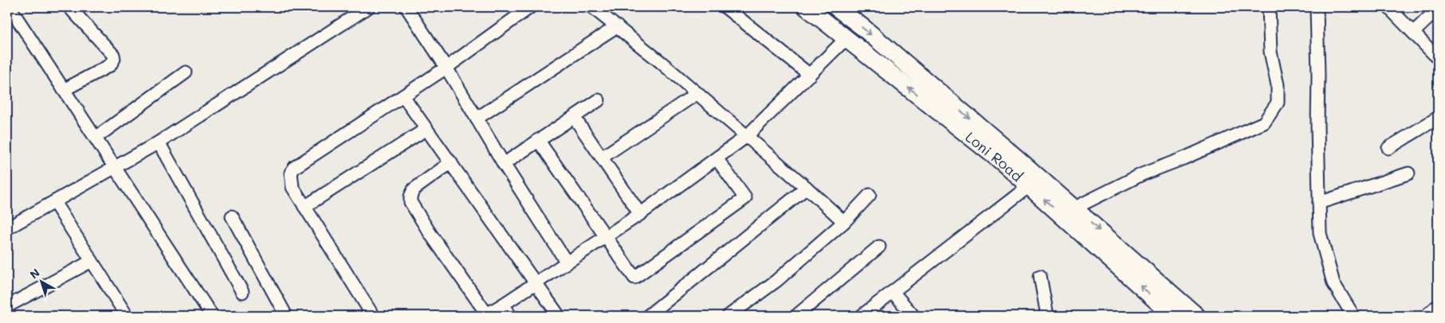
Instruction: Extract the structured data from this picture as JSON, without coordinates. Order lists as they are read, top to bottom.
{
  "streets": {
    "highway": ["Loni Road"]
  },
  "north": "top left"
}
